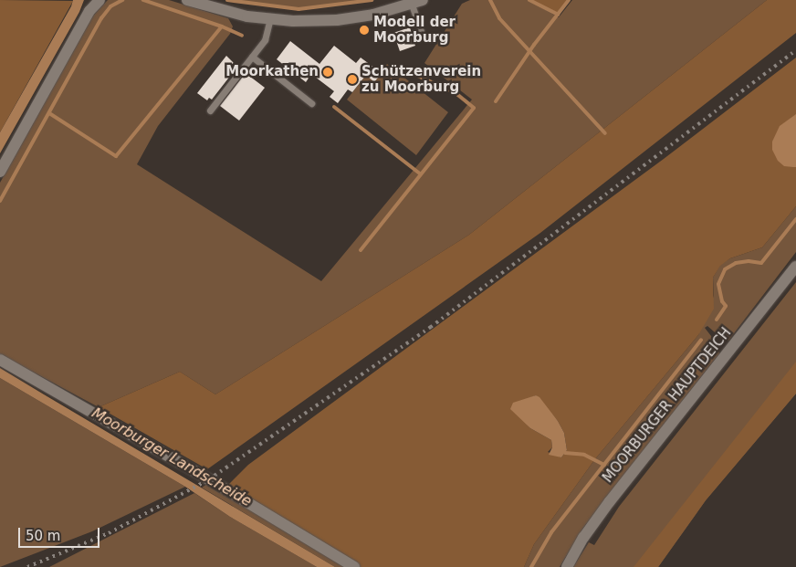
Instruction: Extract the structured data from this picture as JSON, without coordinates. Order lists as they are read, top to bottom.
{
  "streets": {
    "street": ["MOORBURGER HAUPTDEICH"]
  },
  "water": ["Moorburger Landscheide"],
  "places": ["Modell der Moorburg", "Moorkathen", "Schützenverein zu Moorburg"],
  "scale_bar": "50 m"
}
